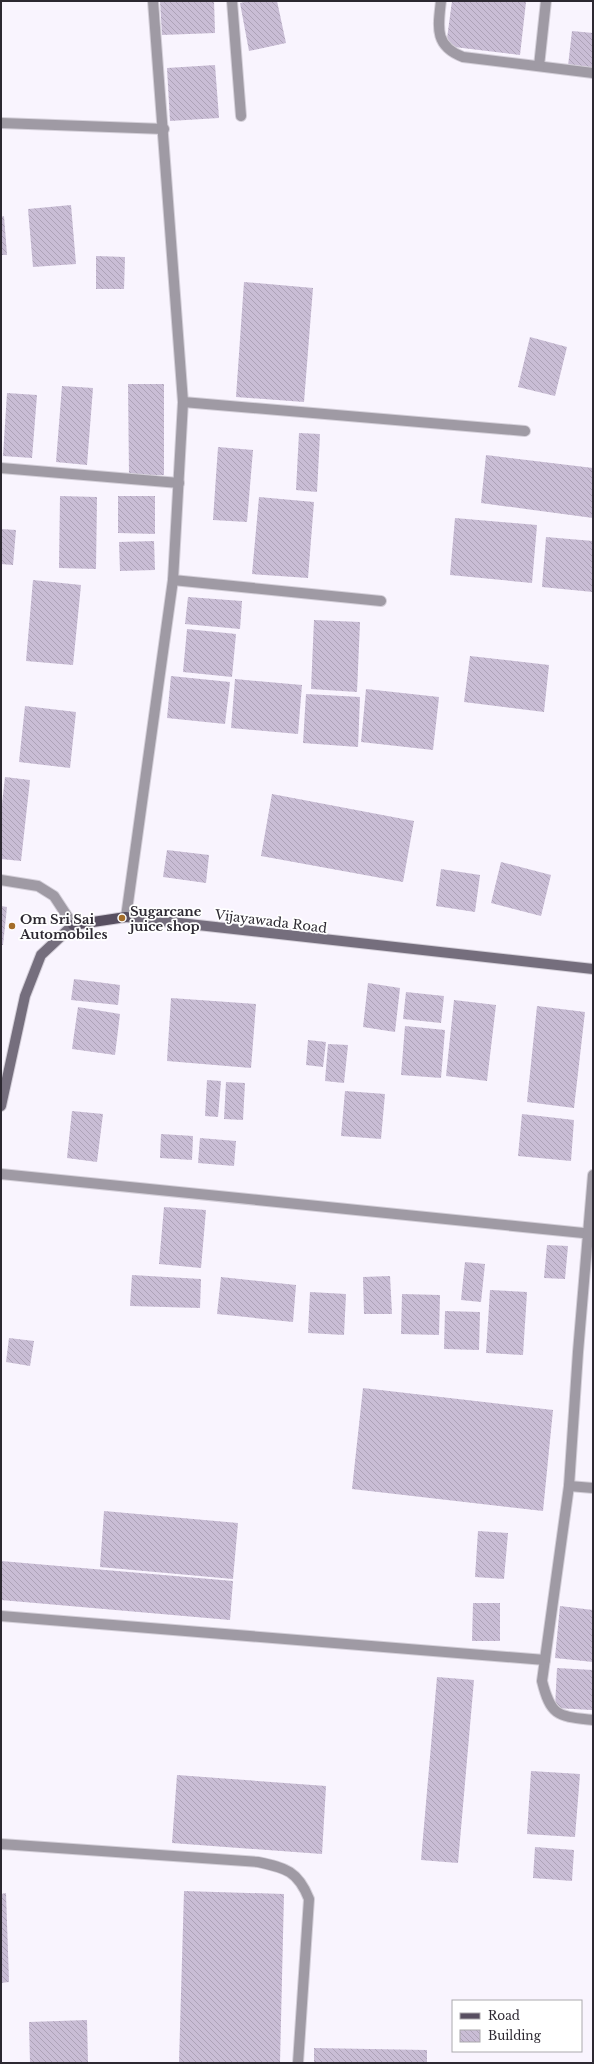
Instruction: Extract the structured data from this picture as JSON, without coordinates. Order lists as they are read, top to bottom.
{
  "streets": {
    "main road": ["Vijayawada Road"]
  },
  "places": ["Sugarcane juice shop", "Om Sri Sai Automobiles"],
  "legend": ["Road", "Building"]
}
